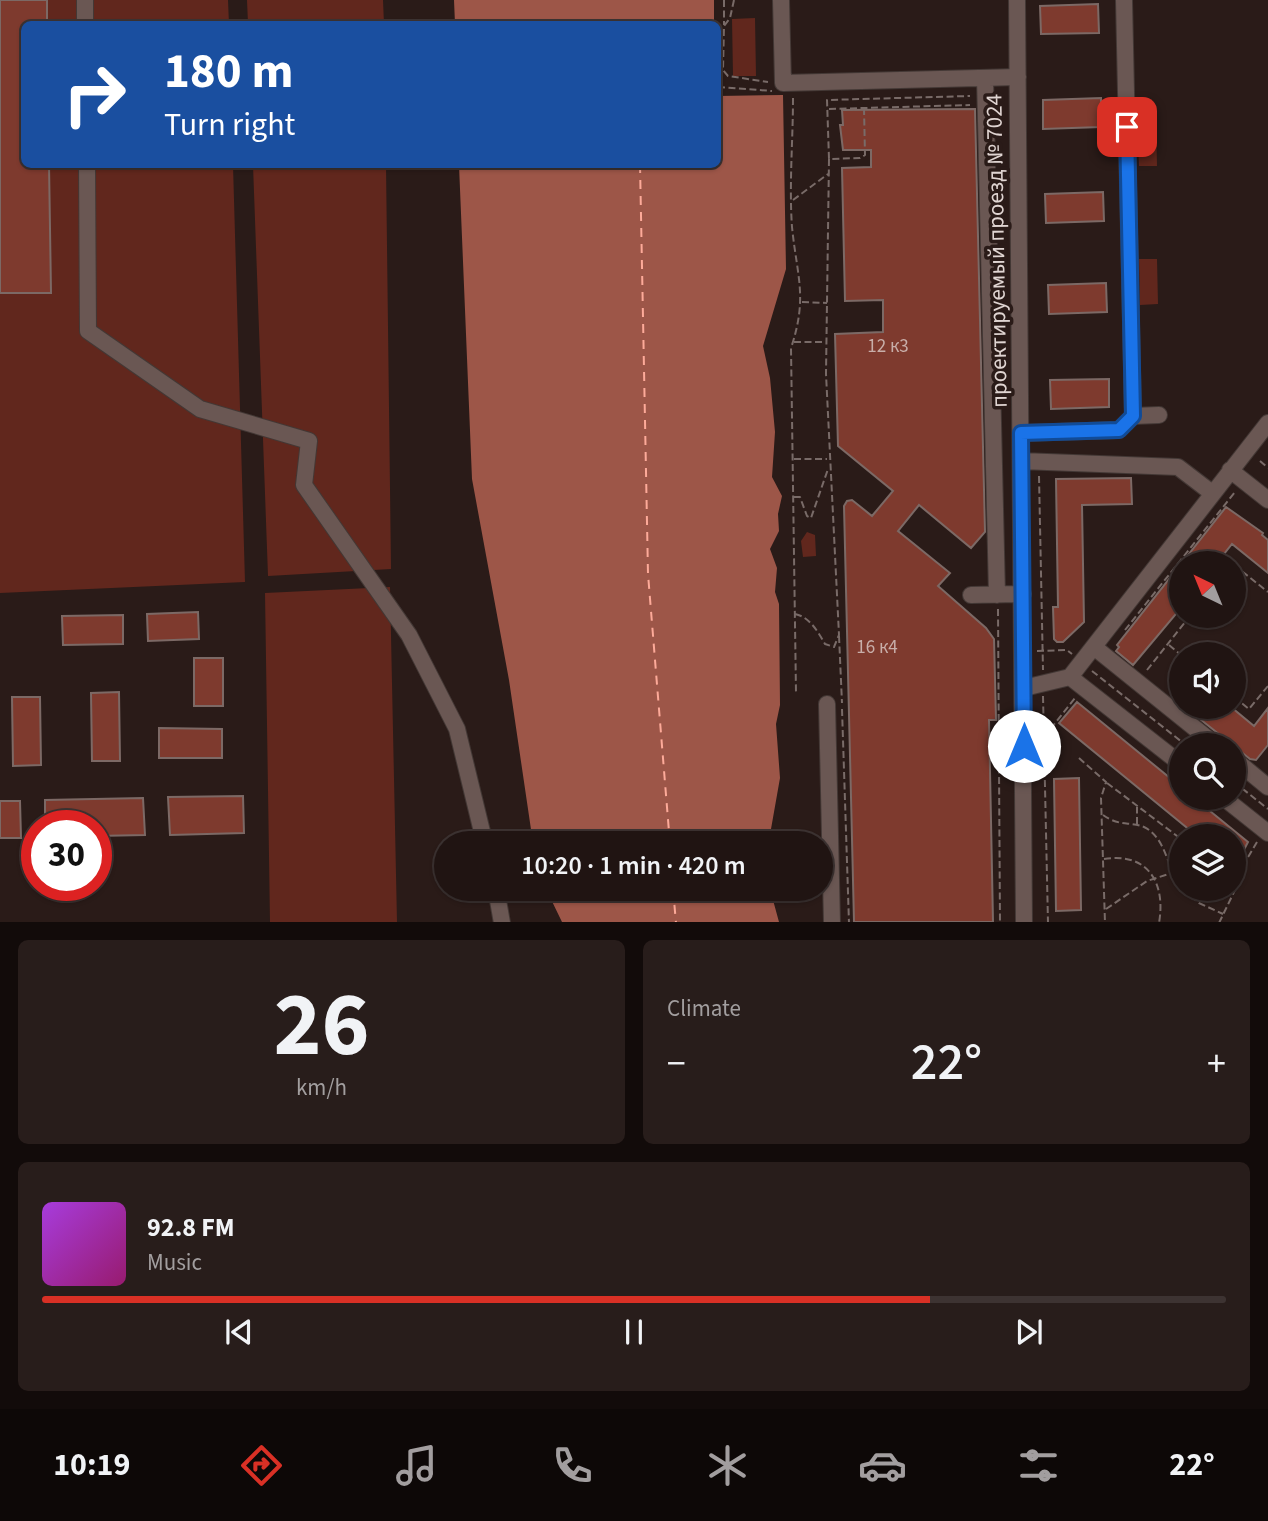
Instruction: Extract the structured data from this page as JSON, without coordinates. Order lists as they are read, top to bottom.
{
  "streets": {
    "street": ["проектируемый проезд № 7024"]
  },
  "house_numbers": ["12 к3", "16 к4"],
  "north": "top left",
  "page": {
    "turn": ["180 m", "Turn right"],
    "limit": "30",
    "trip": "10:20 · 1 min · 420 m",
    "tile": [
      ["26", "km/h"],
      "Climate"
    ],
    "heat": ["−", "22°", "+"],
    "song": ["92.8 FM", "Music"],
    "tabs": ["10:19", "22°"]
  }
}
